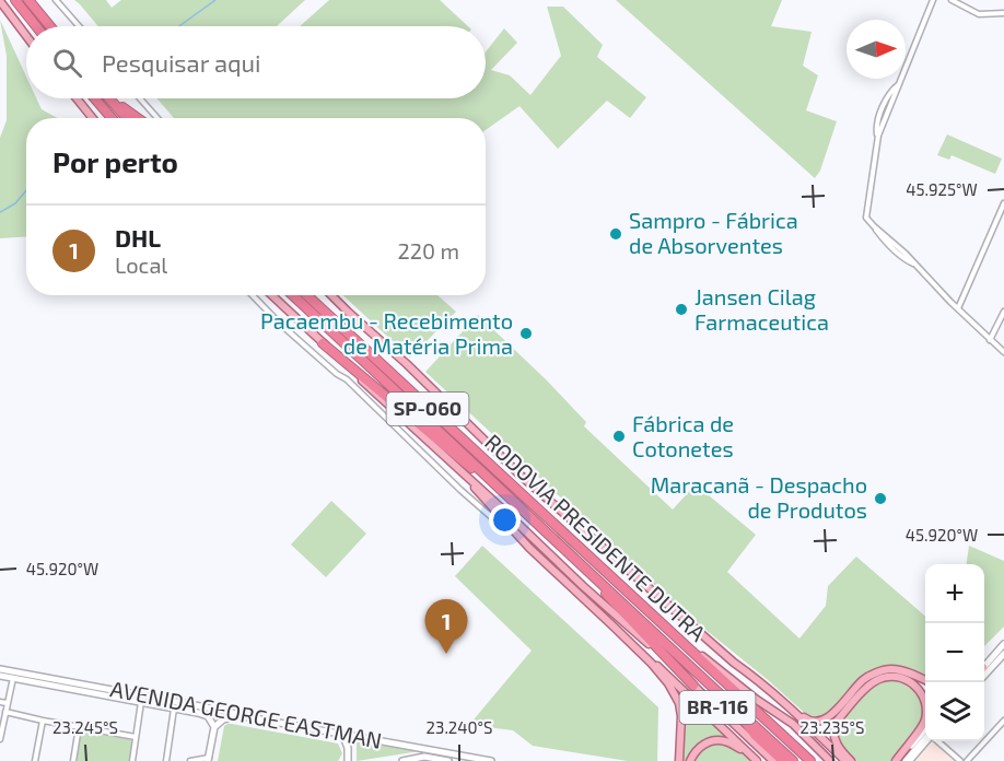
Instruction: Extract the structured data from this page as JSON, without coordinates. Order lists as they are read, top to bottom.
{
  "streets": {
    "highway": ["SP-060", "RODOVIA PRESIDENTE DUTRA"],
    "main road": ["BR-116", "AVENIDA GEORGE EASTMAN"]
  },
  "places": [
    "Sampro - Fábrica de Absorventes",
    "Jansen Cilag Farmaceutica",
    "Pacaembu - Recebimento de Matéria Prima",
    "Fábrica de Cotonetes",
    "Maracanã - Despacho de Produtos"
  ],
  "north": "right",
  "page": {
    "search": "Pesquisar aqui",
    "heading": "Por perto",
    "list": [
      {
        "mark": "1",
        "name": "DHL",
        "note": "Local",
        "value": "220 m"
      }
    ],
    "map_buttons": ["+", "−"],
    "pins": "1"
  },
  "coordinates": [
    "45.925°W",
    "45.920°W",
    "23.245°S",
    "23.240°S",
    "23.235°S"
  ]
}
